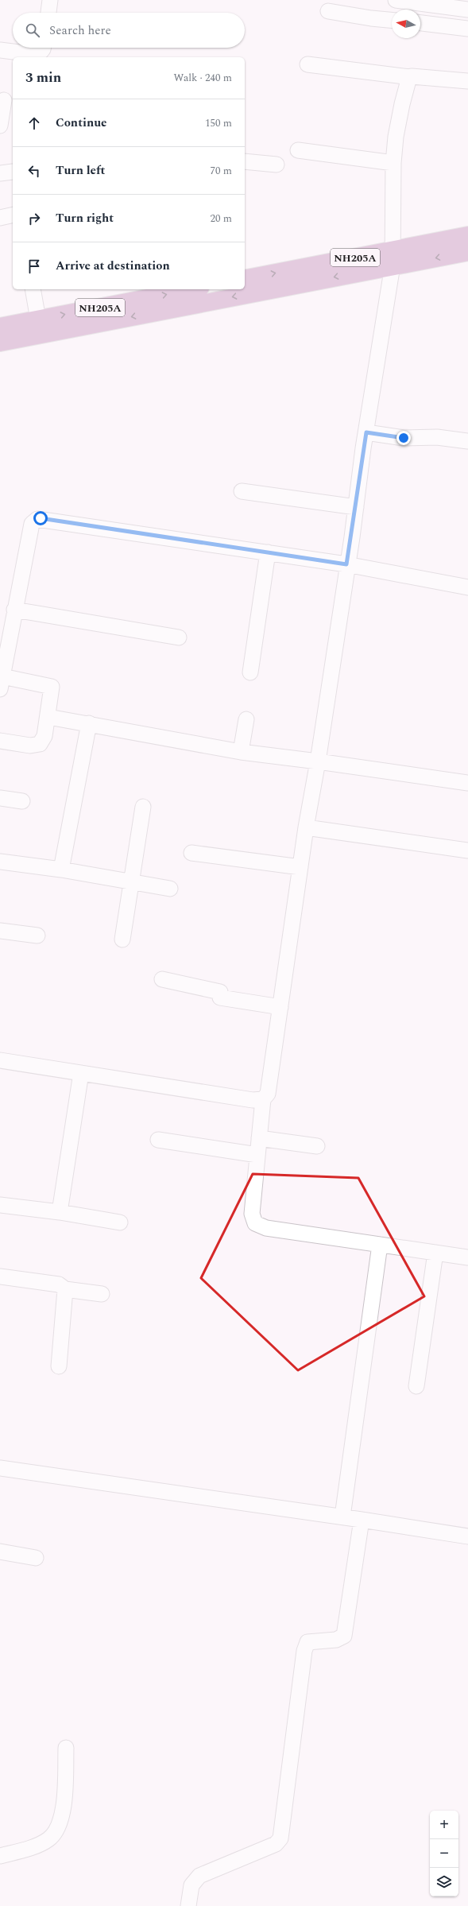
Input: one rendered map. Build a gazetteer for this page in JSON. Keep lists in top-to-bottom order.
{
  "streets": {
    "highway": ["NH205A"]
  },
  "north": "left",
  "page": {
    "search": "Search here",
    "heading": ["3 min", "Walk · 240 m"],
    "list": [
      ["Continue", "150 m"],
      ["Turn left", "70 m"],
      ["Turn right", "20 m"],
      "Arrive at destination"
    ],
    "map_buttons": ["+", "−"]
  }
}
